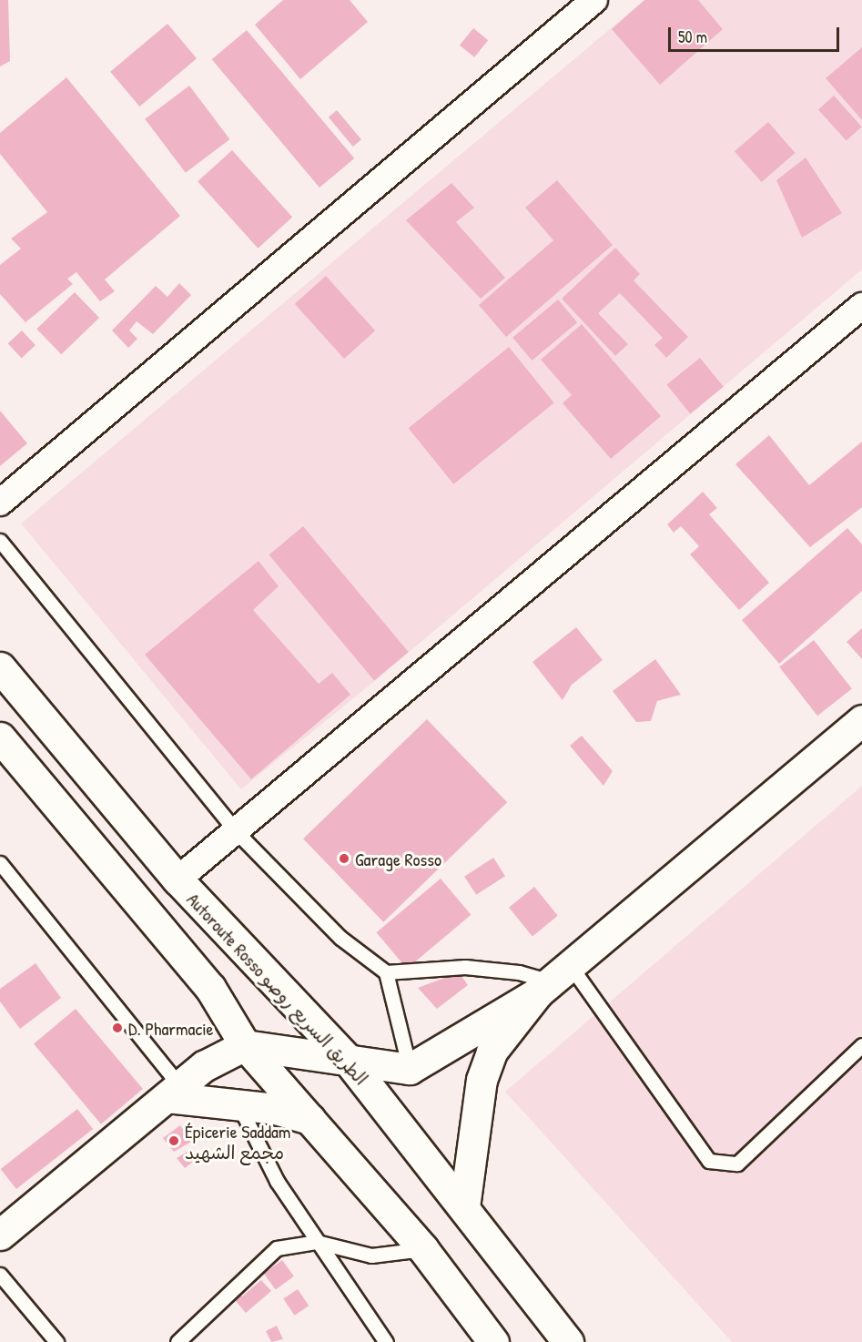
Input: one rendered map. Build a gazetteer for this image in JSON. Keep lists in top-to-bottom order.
{
  "streets": {
    "main road": ["Autoroute Rosso الطريق السريع روصو"]
  },
  "places": ["Garage Rosso", "D. Pharmacie", "Épicerie Saddam مجمع الشهيد"],
  "scale_bar": "50 m"
}
